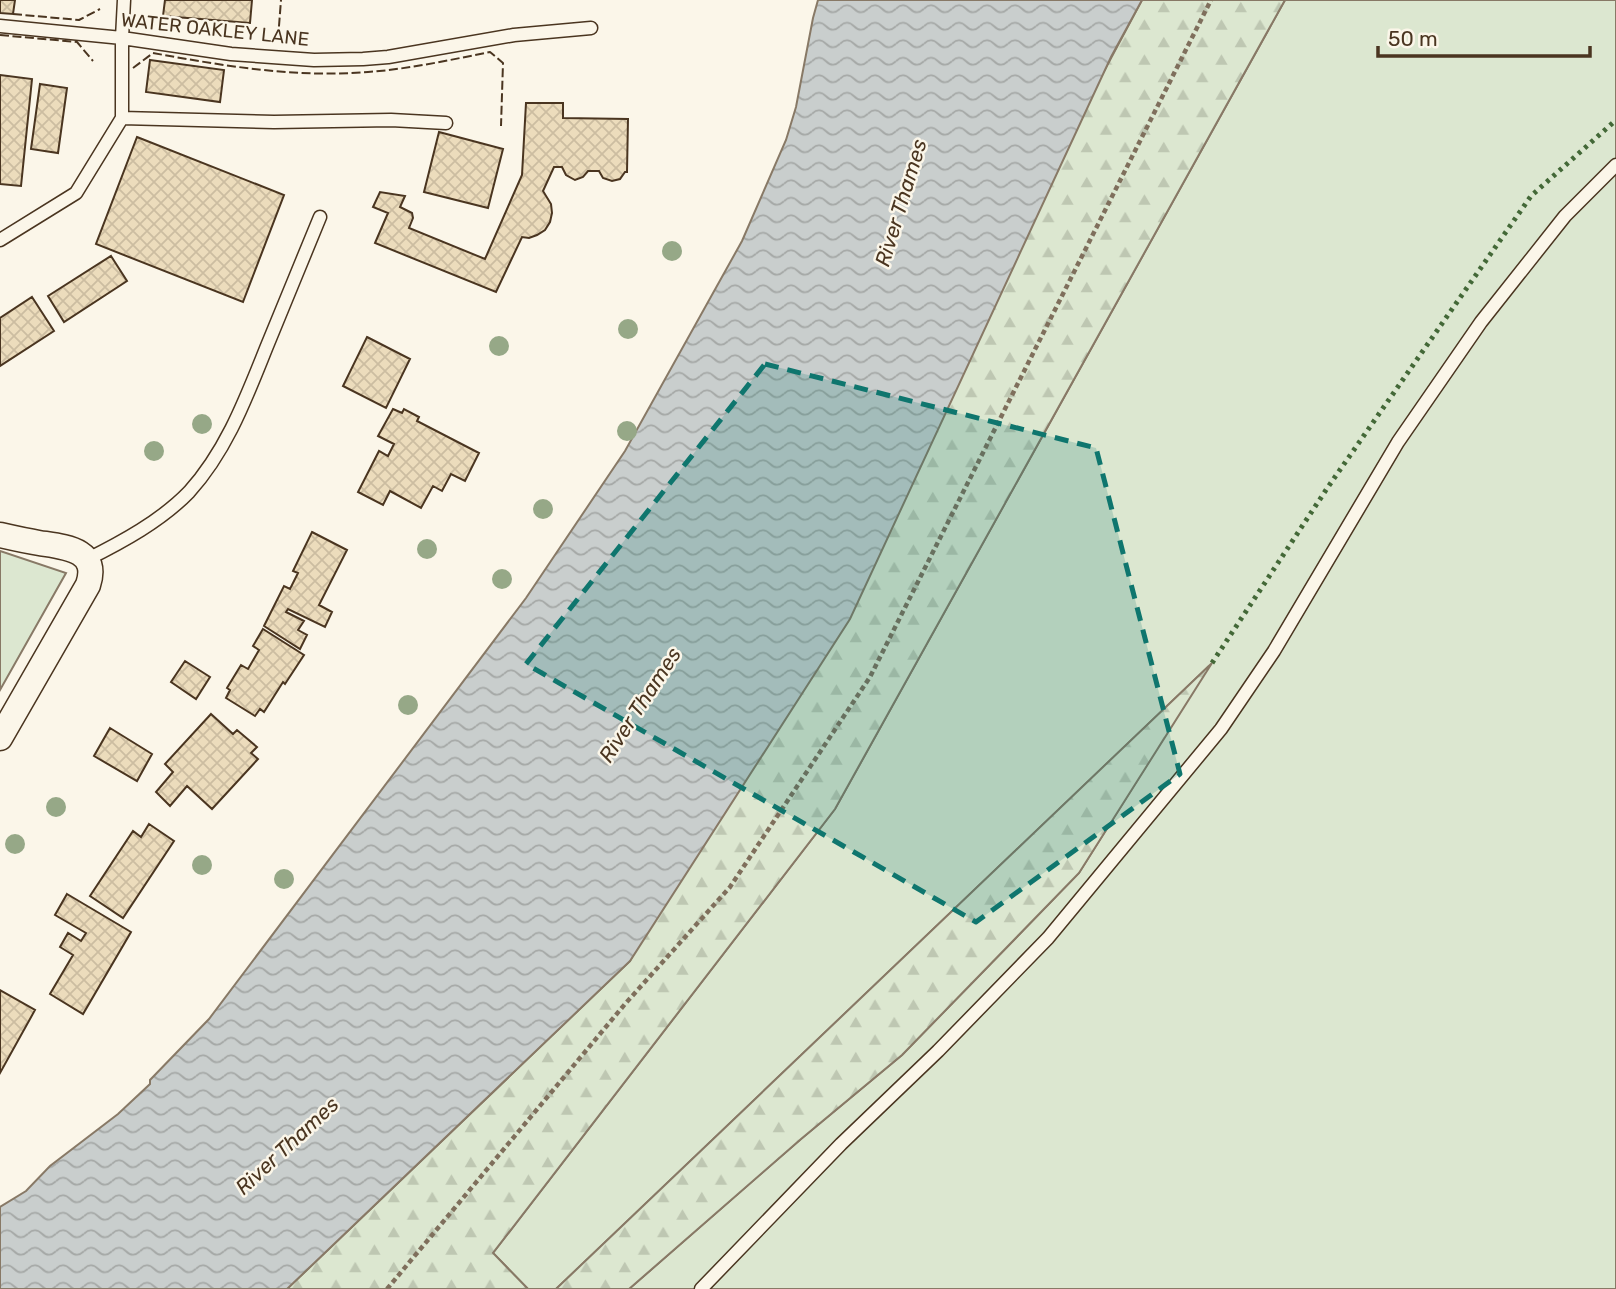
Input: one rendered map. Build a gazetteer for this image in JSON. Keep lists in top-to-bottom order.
{
  "streets": {
    "lane": ["WATER OAKLEY LANE"]
  },
  "water": ["River Thames"],
  "scale_bar": "50 m"
}
